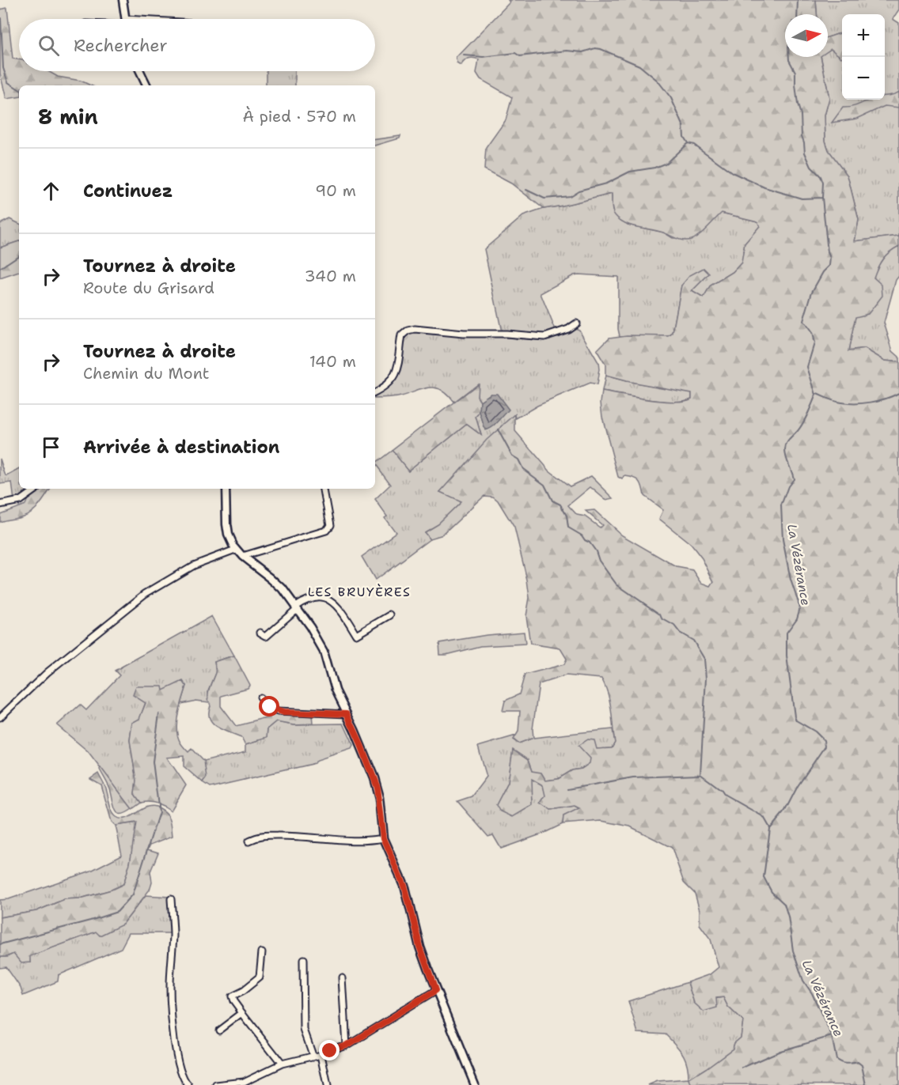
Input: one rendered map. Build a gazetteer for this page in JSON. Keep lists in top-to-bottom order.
{
  "districts": ["LES BRUYÈRES"],
  "water": ["La Vézérance"],
  "north": "right",
  "page": {
    "map_buttons": ["+", "−"],
    "search": "Rechercher",
    "heading": ["8 min", "À pied · 570 m"],
    "list": [
      ["Continuez", "90 m"],
      ["Tournez à droite", "Route du Grisard", "340 m"],
      ["Tournez à droite", "Chemin du Mont", "140 m"],
      "Arrivée à destination"
    ]
  }
}
